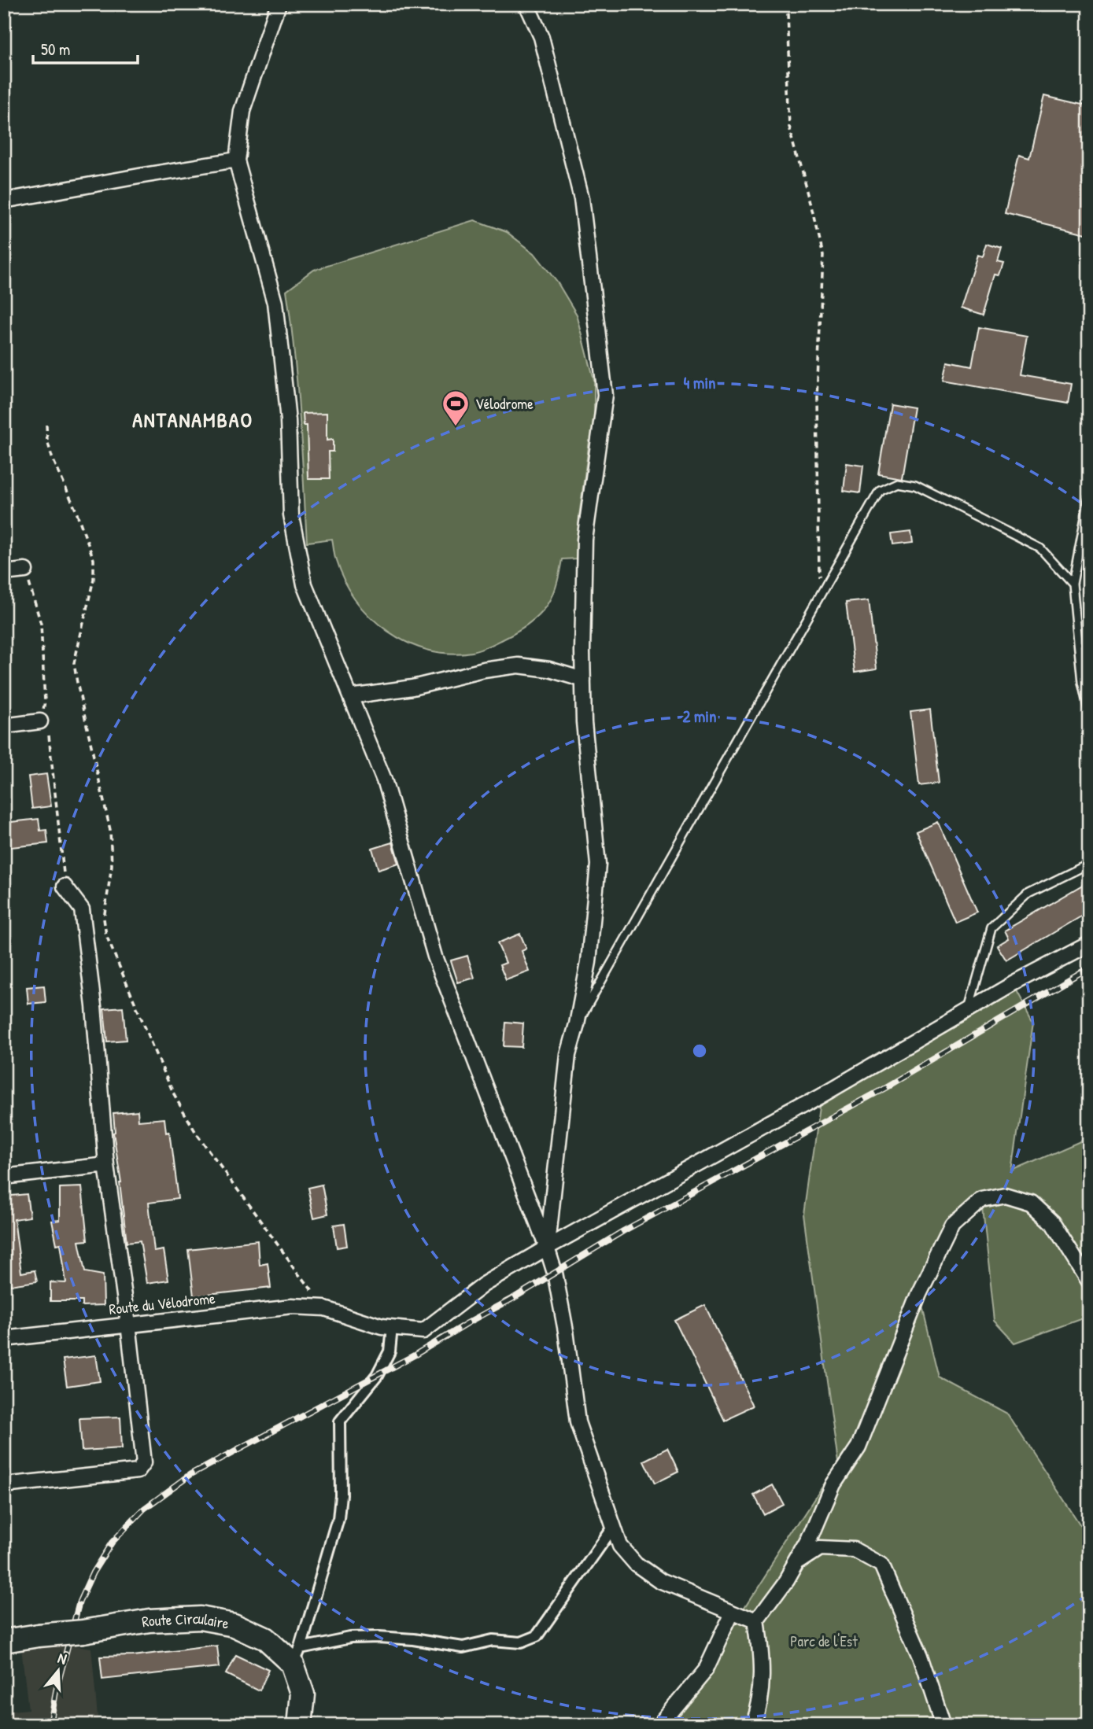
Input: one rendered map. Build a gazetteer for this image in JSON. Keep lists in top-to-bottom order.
{
  "streets": {
    "main road": ["Route Circulaire"],
    "street": ["Route du Vélodrome"]
  },
  "districts": ["ANTANAMBAO"],
  "parks": ["Parc de l'Est"],
  "places": {
    "sports": ["Vélodrome"]
  },
  "scale_bar": "50 m",
  "north": "top",
  "rings": ["4 min", "2 min"]
}
